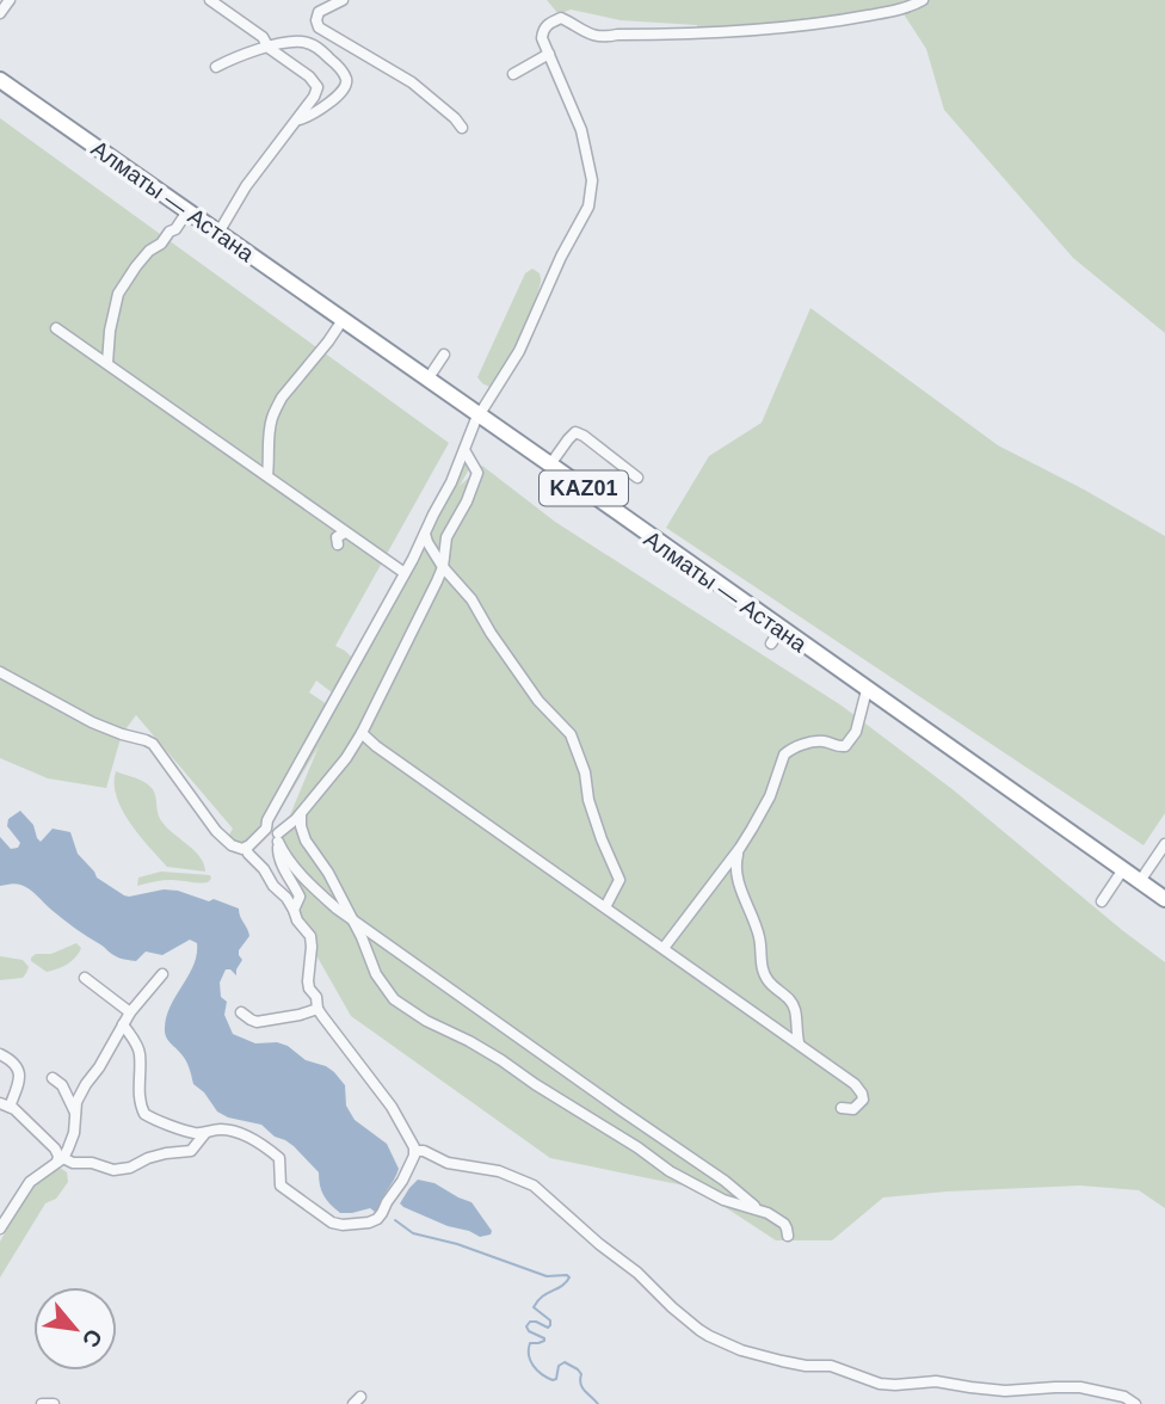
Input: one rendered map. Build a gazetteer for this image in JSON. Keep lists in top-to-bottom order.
{
  "streets": {
    "highway": ["Алматы — Астана", "KАZ01"]
  },
  "north": "bottom right"
}
